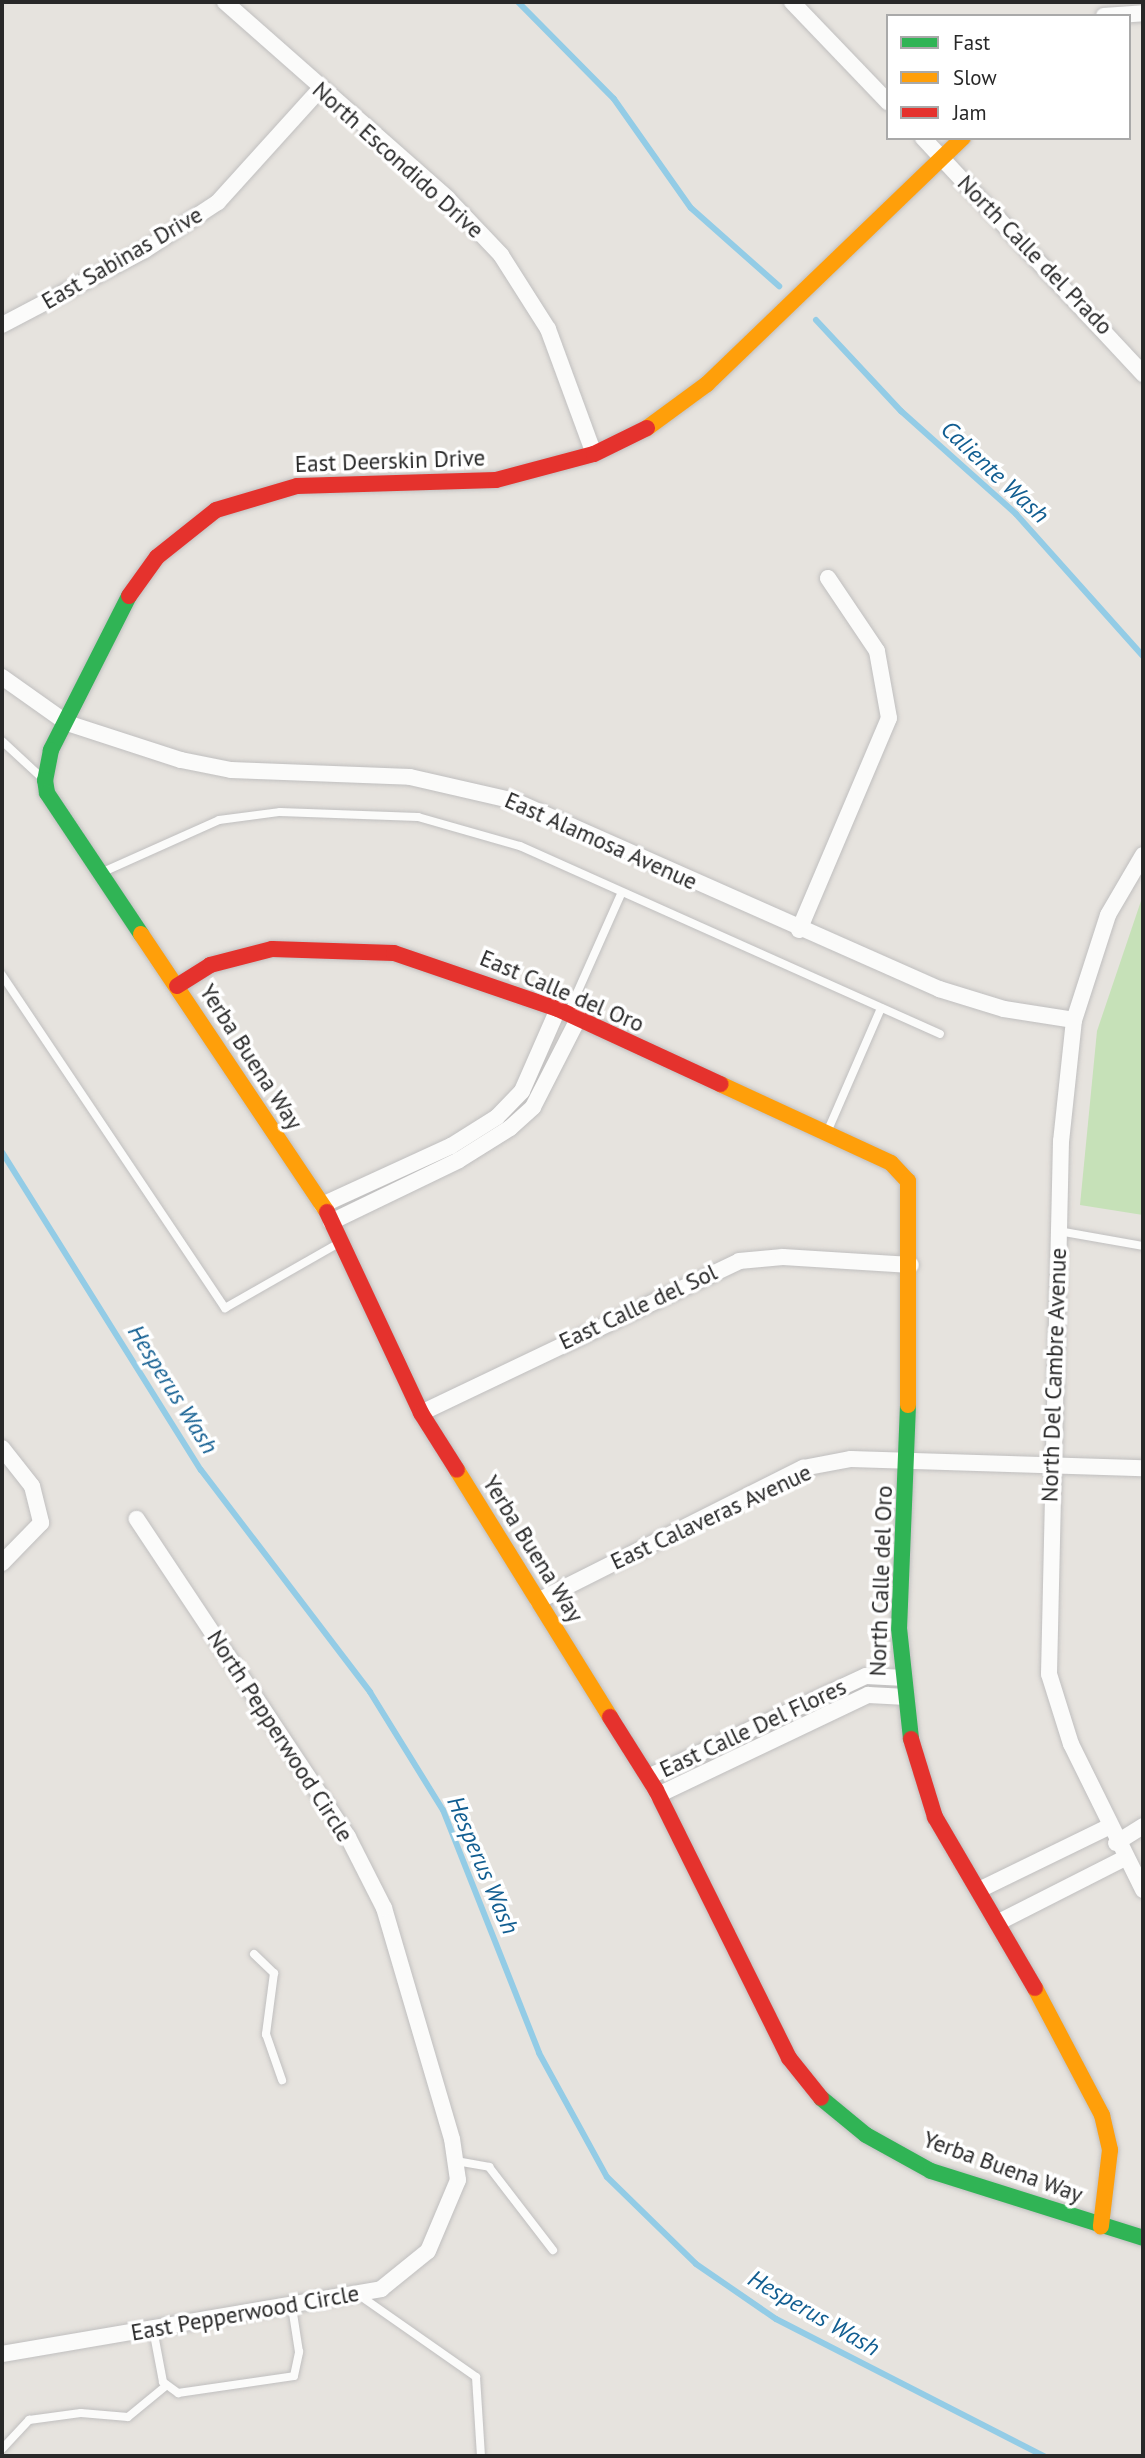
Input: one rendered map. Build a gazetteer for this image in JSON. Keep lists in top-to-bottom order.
{
  "streets": {
    "street": [
      "North Escondido Drive",
      "North Calle del Prado",
      "East Sabinas Drive",
      "East Deerskin Drive",
      "East Alamosa Avenue",
      "East Calle del Oro",
      "Yerba Buena Way",
      "East Calle del Sol",
      "North Del Cambre Avenue",
      "East Calaveras Avenue",
      "North Calle del Oro",
      "East Calle Del Flores",
      "North Pepperwood Circle",
      "East Pepperwood Circle"
    ]
  },
  "crossings": [
    ["North Escondido Drive", "East Sabinas Drive"],
    ["North Escondido Drive", "East Deerskin Drive"],
    ["North Calle del Prado", "East Deerskin Drive"],
    ["East Deerskin Drive", "East Alamosa Avenue"],
    ["East Alamosa Avenue", "North Del Cambre Avenue"],
    ["East Calle del Oro", "Yerba Buena Way"],
    ["East Calle del Oro", "North Calle del Oro"],
    ["Yerba Buena Way", "East Calle del Sol"],
    ["Yerba Buena Way", "East Calaveras Avenue"],
    ["Yerba Buena Way", "North Calle del Oro"],
    ["Yerba Buena Way", "East Calle Del Flores"],
    ["East Calle del Sol", "North Calle del Oro"],
    ["North Del Cambre Avenue", "East Calaveras Avenue"],
    ["East Calaveras Avenue", "North Calle del Oro"],
    ["North Calle del Oro", "East Calle Del Flores"],
    ["North Pepperwood Circle", "East Pepperwood Circle"]
  ],
  "water": ["Caliente Wash", "Hesperus Wash"],
  "legend": ["Fast", "Slow", "Jam"]
}
